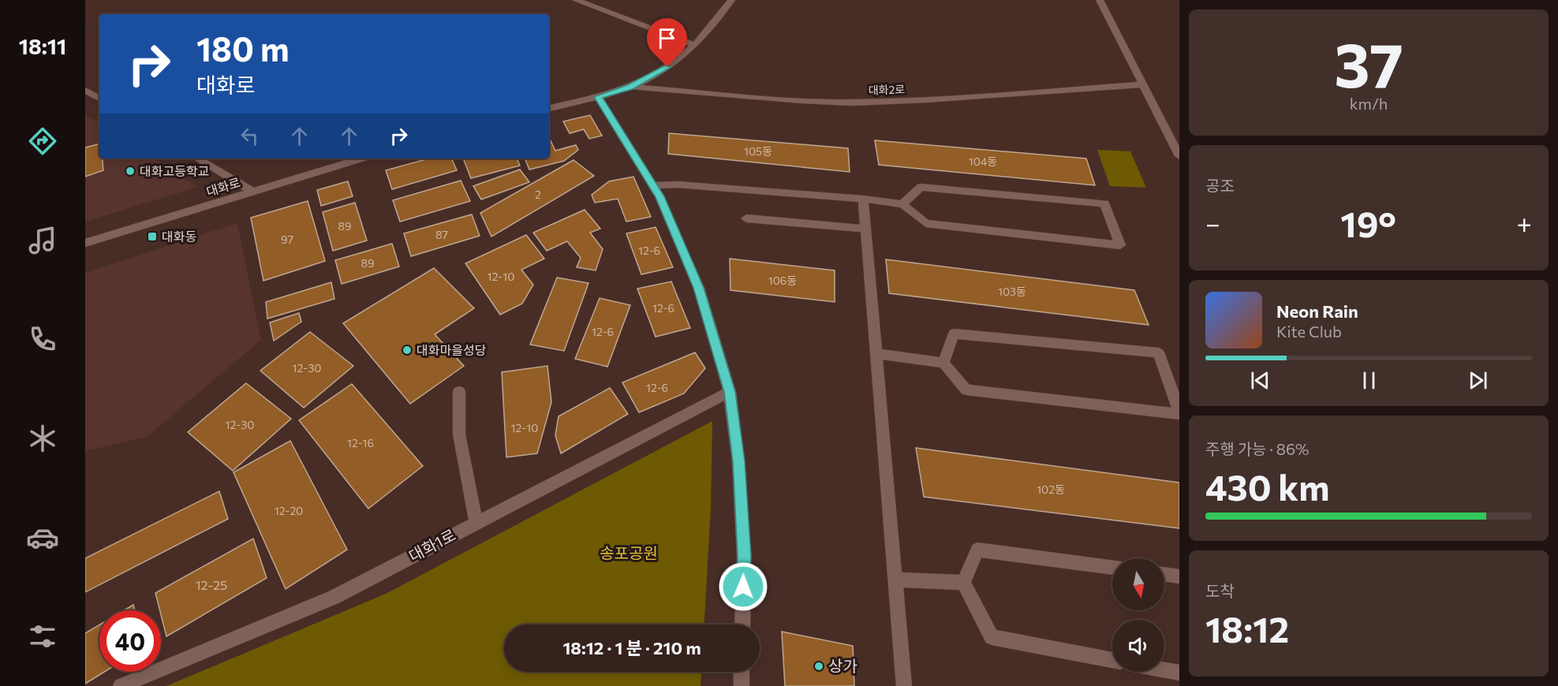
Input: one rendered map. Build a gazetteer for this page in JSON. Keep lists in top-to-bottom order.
{
  "streets": {
    "street": ["대화2로", "대화로", "대화1로"]
  },
  "parks": ["송포공원"],
  "places": {
    "other": ["대화고등학교", "대화마을성당", "상가"],
    "transit": ["대화동"]
  },
  "house_numbers": [
    "105동",
    "104동",
    "2",
    "89",
    "87",
    "97",
    "12-6",
    "89",
    "12-10",
    "106동",
    "103동",
    "12-6",
    "12-6",
    "12-30",
    "12-6",
    "12-30",
    "12-10",
    "12-16",
    "102동",
    "12-20",
    "12-25"
  ],
  "north": "bottom",
  "page": {
    "tabs": "18:11",
    "tile": [
      ["37", "km/h"],
      "공조",
      ["주행 가능 · 86%", "430 km"],
      ["도착", "18:12"]
    ],
    "turn": ["180 m", "대화로"],
    "heat": ["−", "19°", "+"],
    "song": ["Neon Rain", "Kite Club"],
    "limit": "40",
    "trip": "18:12 · 1 분 · 210 m"
  }
}
